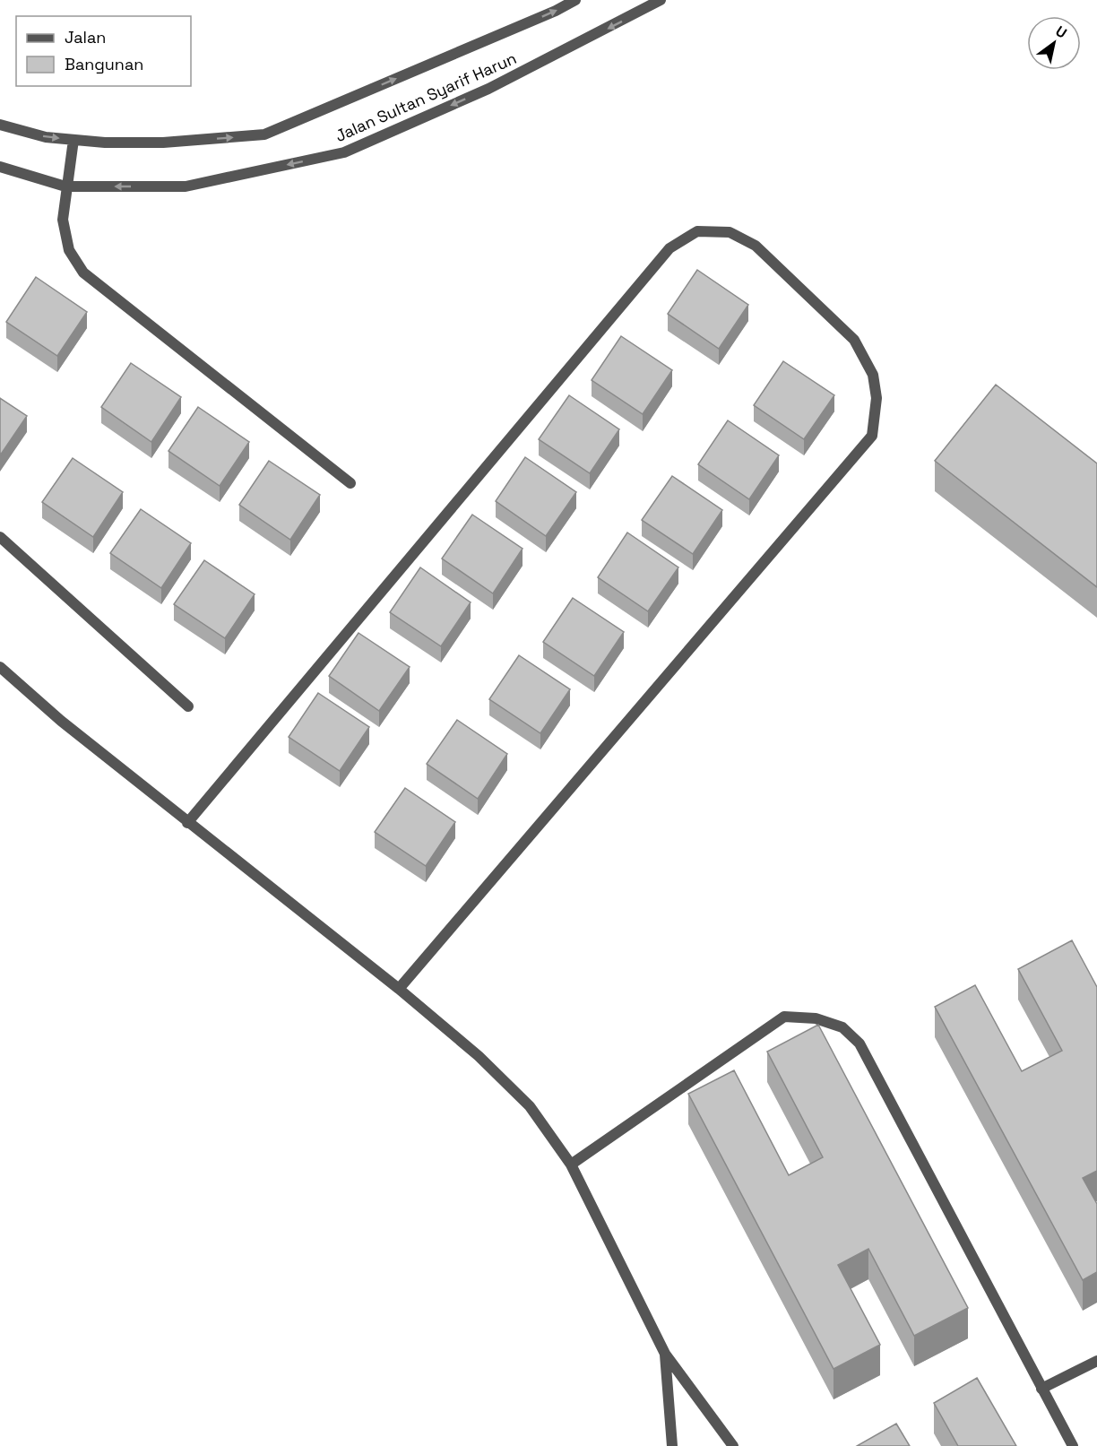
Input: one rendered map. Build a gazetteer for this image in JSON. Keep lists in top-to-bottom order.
{
  "streets": {
    "street": ["Jalan Sultan Syarif Harun"]
  },
  "legend": ["Jalan", "Bangunan"],
  "north": "top right"
}
